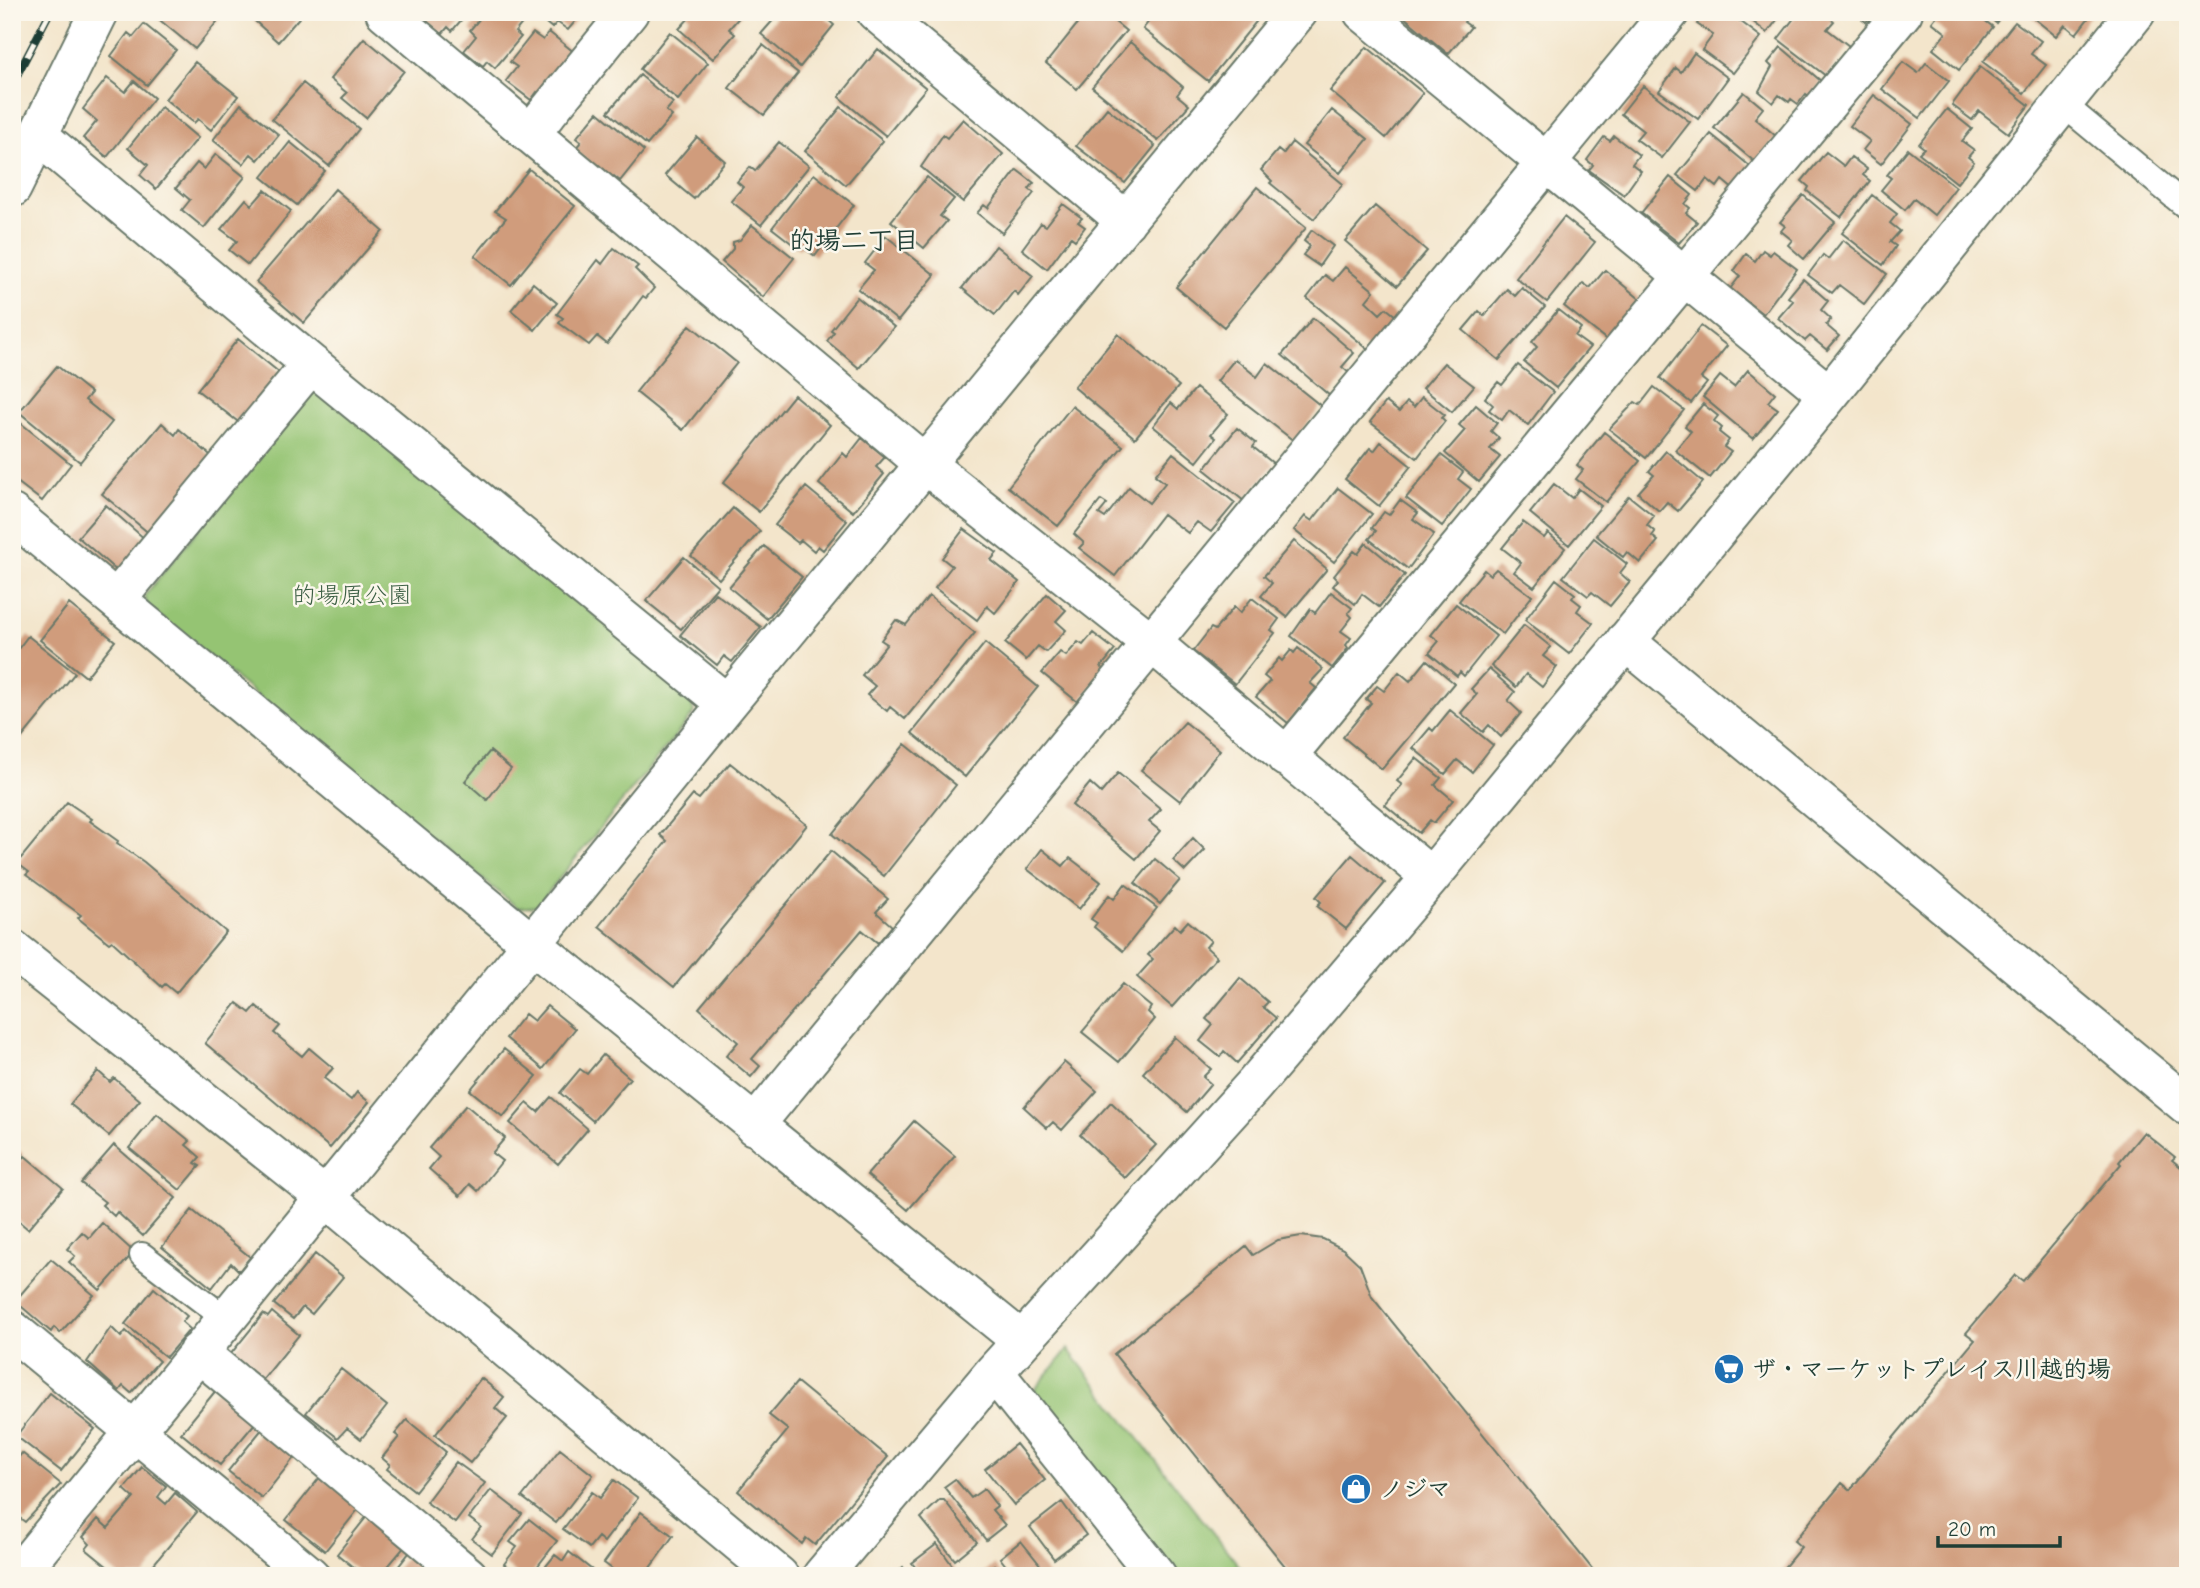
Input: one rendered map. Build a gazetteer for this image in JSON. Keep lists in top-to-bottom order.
{
  "districts": ["的場二丁目"],
  "parks": ["的場原公園"],
  "places": {
    "supermarket": ["ザ・マーケットプレイス川越的場"],
    "shop": ["ノジマ"]
  },
  "scale_bar": "20 m"
}
